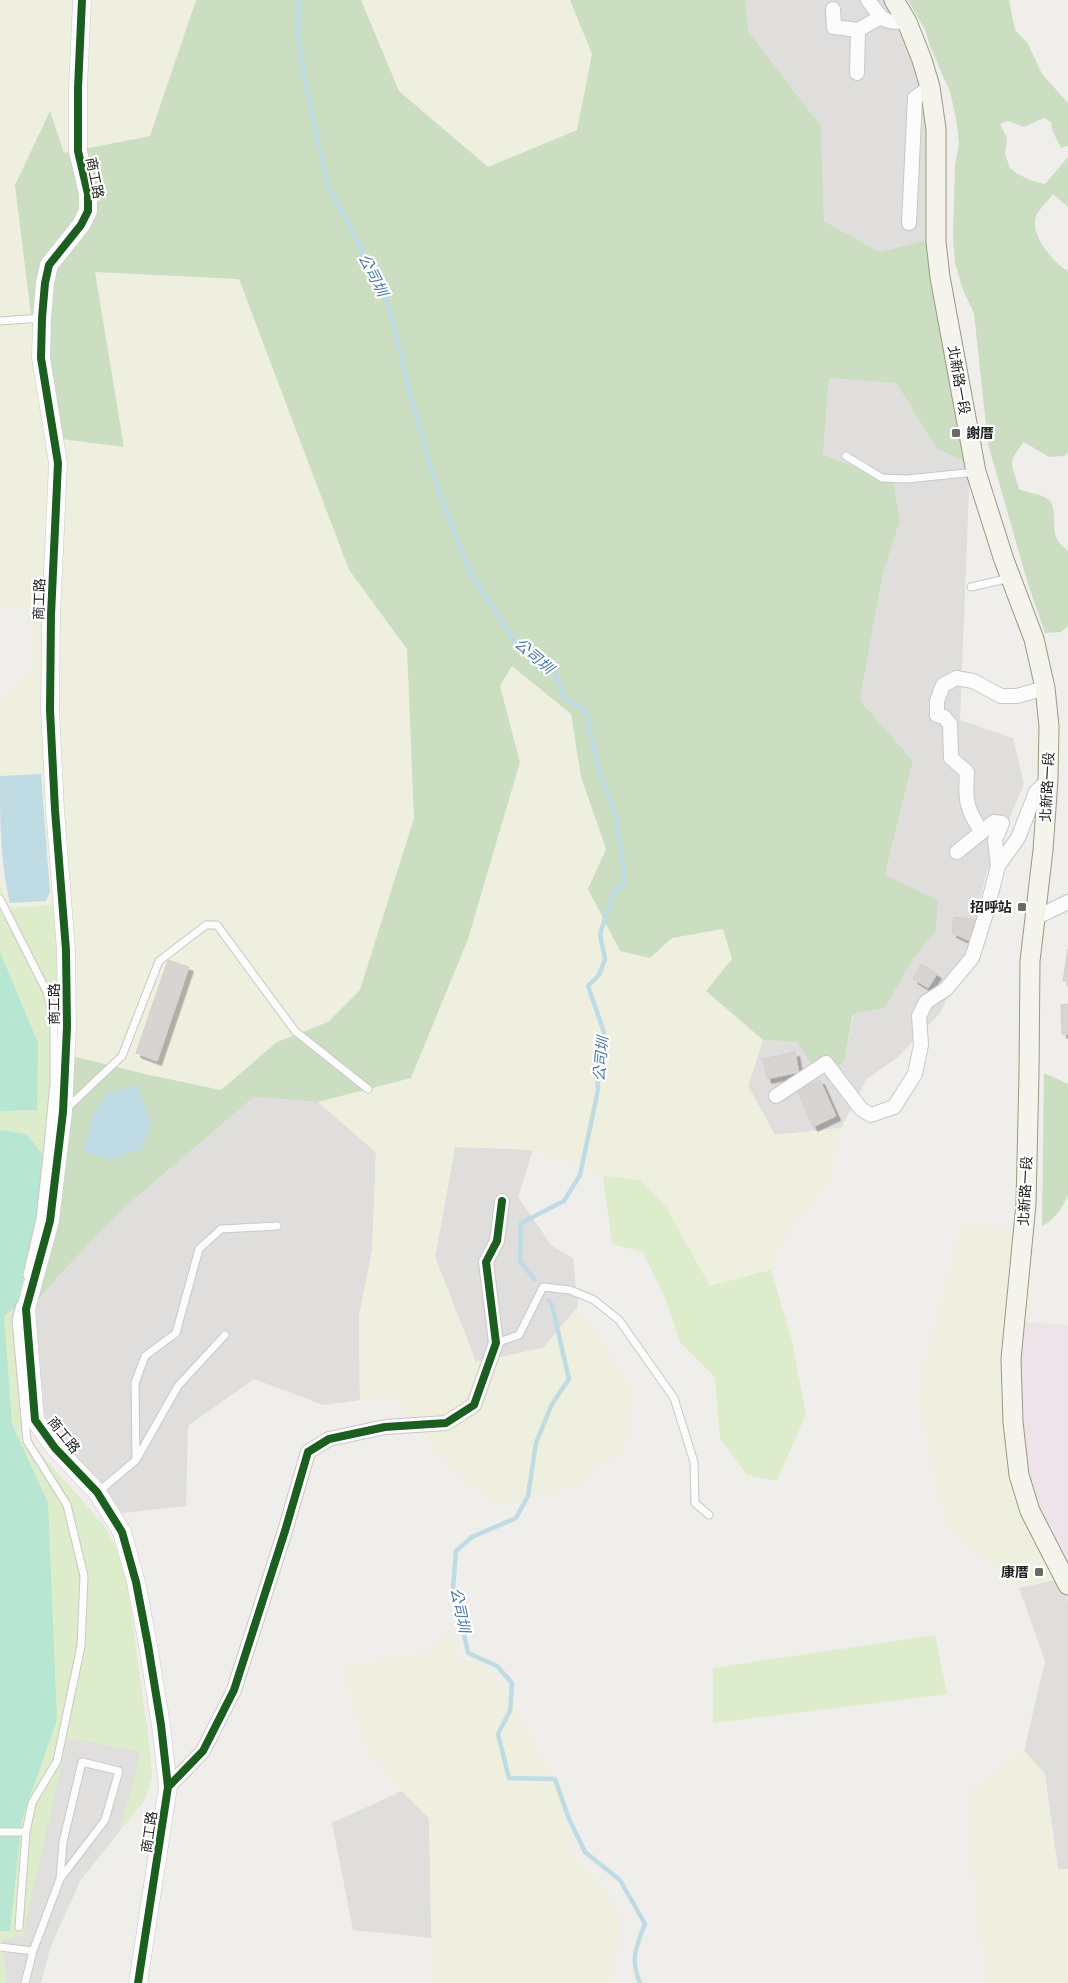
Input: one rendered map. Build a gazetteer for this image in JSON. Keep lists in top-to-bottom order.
{
  "streets": {
    "main road": ["北新路一段"],
    "street": ["商工路"]
  },
  "water": ["公司圳"],
  "places": {
    "transit": ["謝厝", "招呼站", "康厝"]
  }
}
